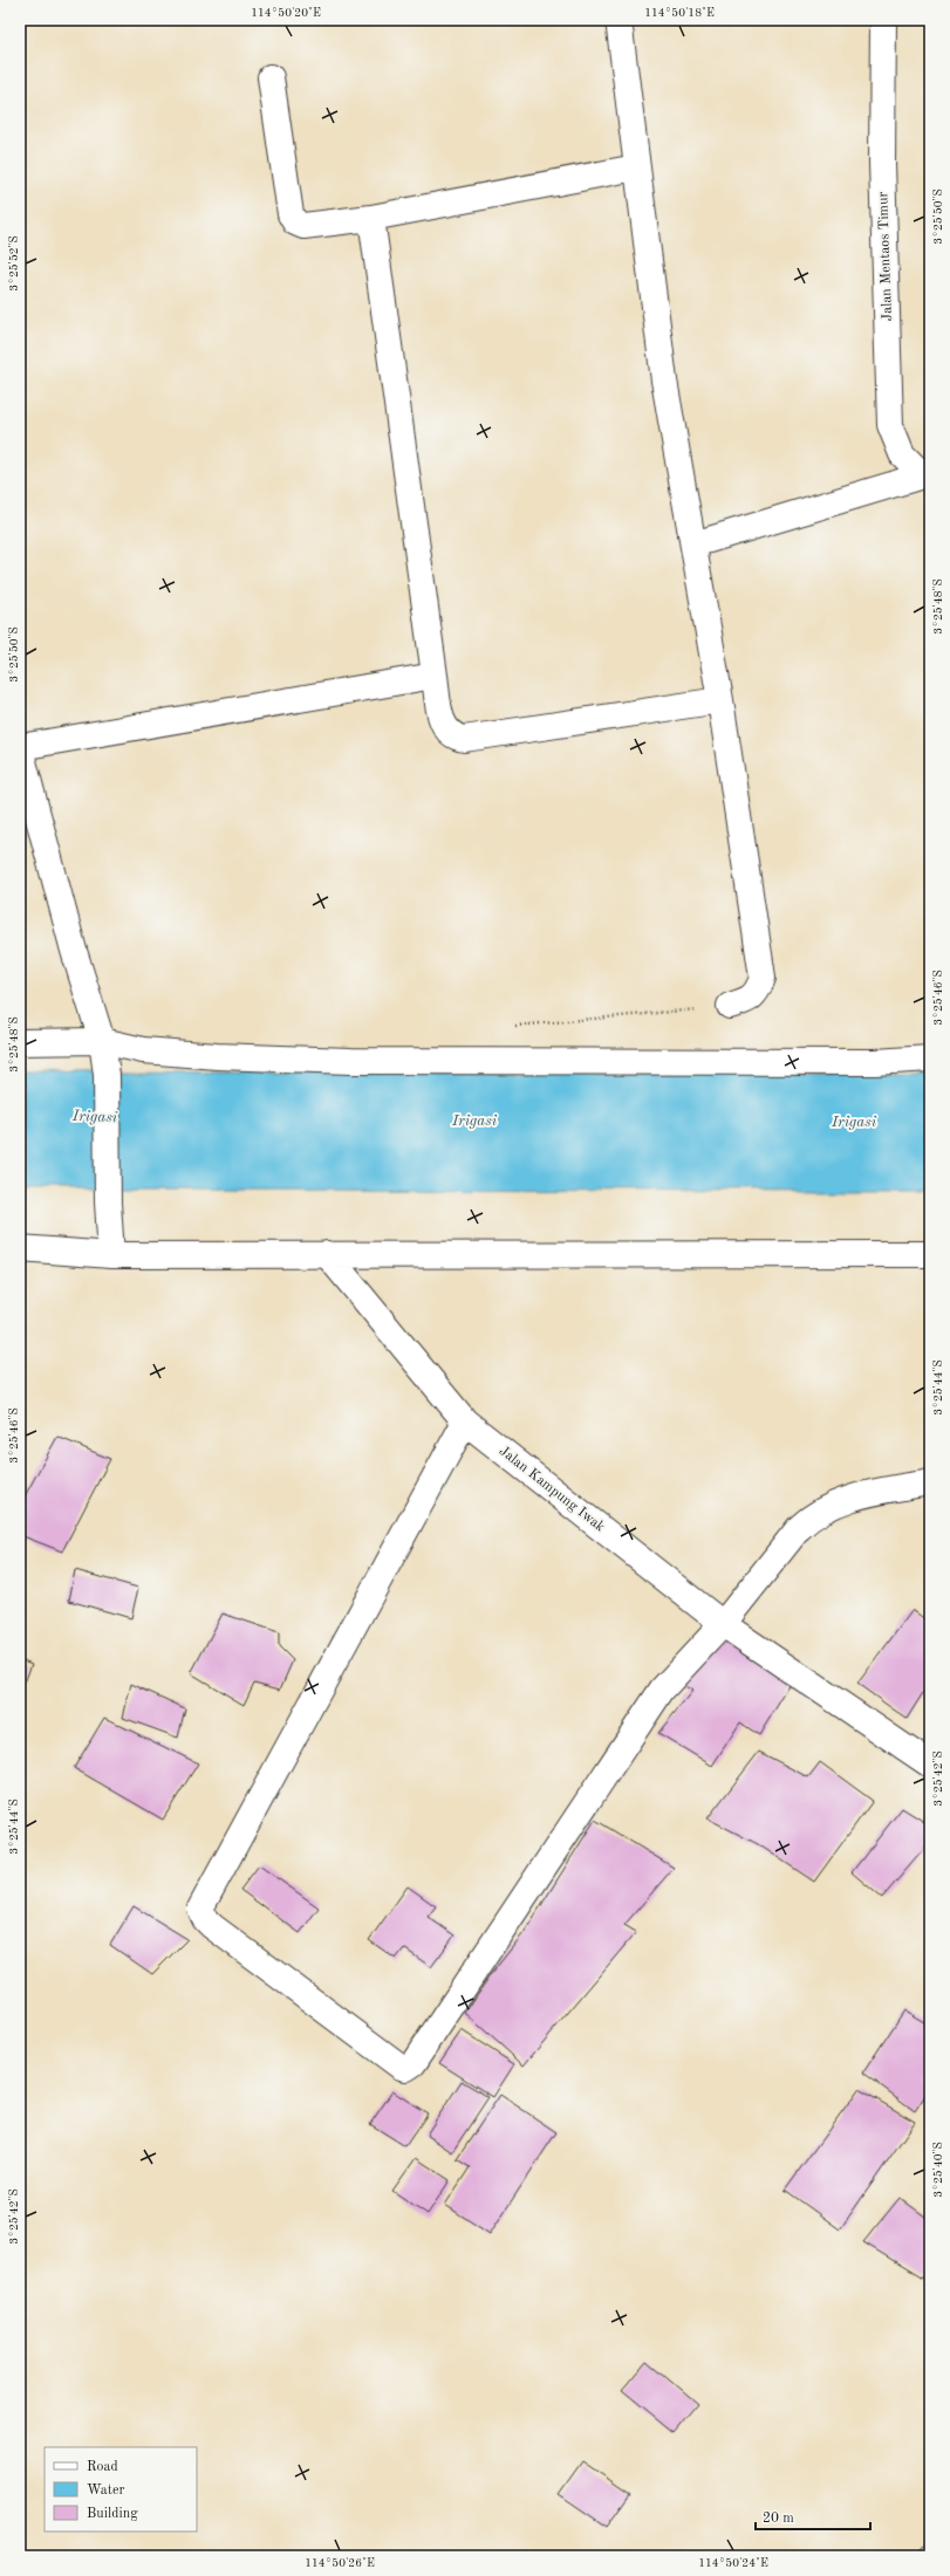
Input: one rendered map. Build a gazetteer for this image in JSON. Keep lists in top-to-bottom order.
{
  "streets": {
    "street": ["Jalan Mentaos Timur", "Jalan Kampung Iwak"]
  },
  "water": ["Irigasi"],
  "legend": ["Road", "Water", "Building"],
  "scale_bar": "20 m",
  "coordinates": [
    "114°50'20\"E",
    "114°50'18\"E",
    "3°25'50\"S",
    "3°25'52\"S",
    "3°25'48\"S",
    "3°25'46\"S",
    "3°25'44\"S",
    "3°25'42\"S",
    "3°25'40\"S",
    "114°50'26\"E",
    "114°50'24\"E"
  ]
}
